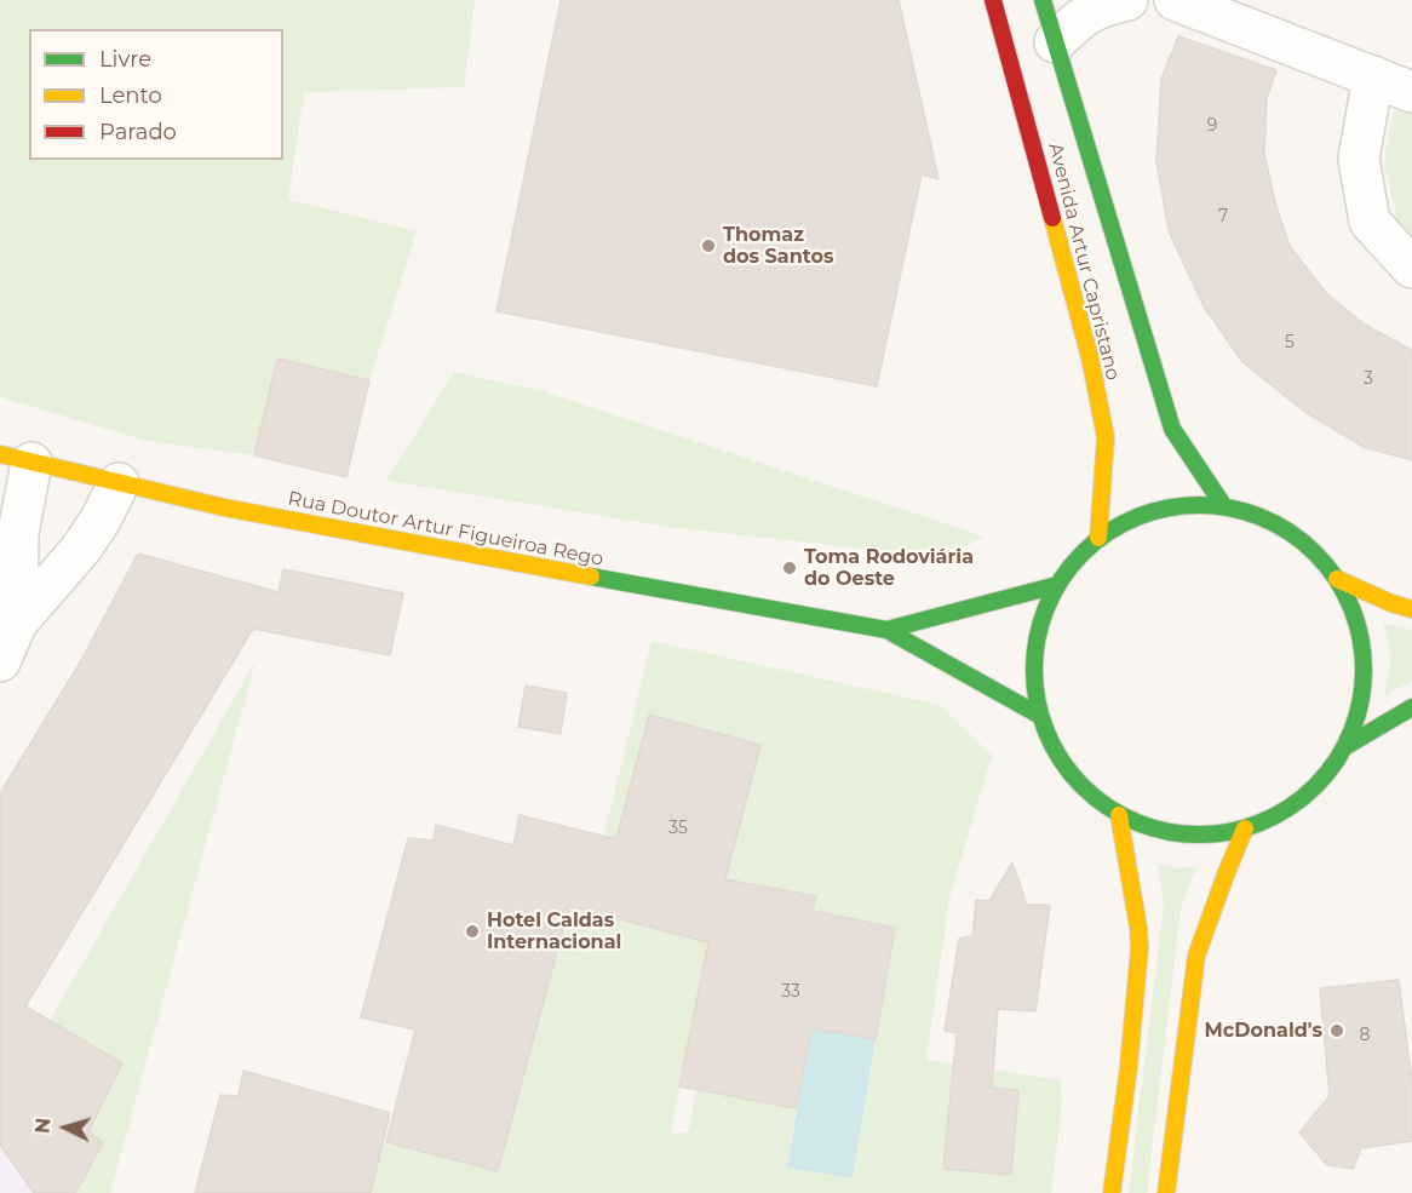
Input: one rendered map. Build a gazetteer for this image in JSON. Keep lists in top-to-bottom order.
{
  "streets": {
    "main road": ["Avenida Artur Capristano", "Rua Doutor Artur Figueiroa Rego"]
  },
  "places": [
    "Thomaz dos Santos",
    "Toma Rodoviária do Oeste",
    "Hotel Caldas Internacional",
    "McDonald's"
  ],
  "house_numbers": [
    "9",
    "7",
    "5",
    "3",
    "35",
    "33",
    "8"
  ],
  "legend": ["Livre", "Lento", "Parado"],
  "north": "left"
}
